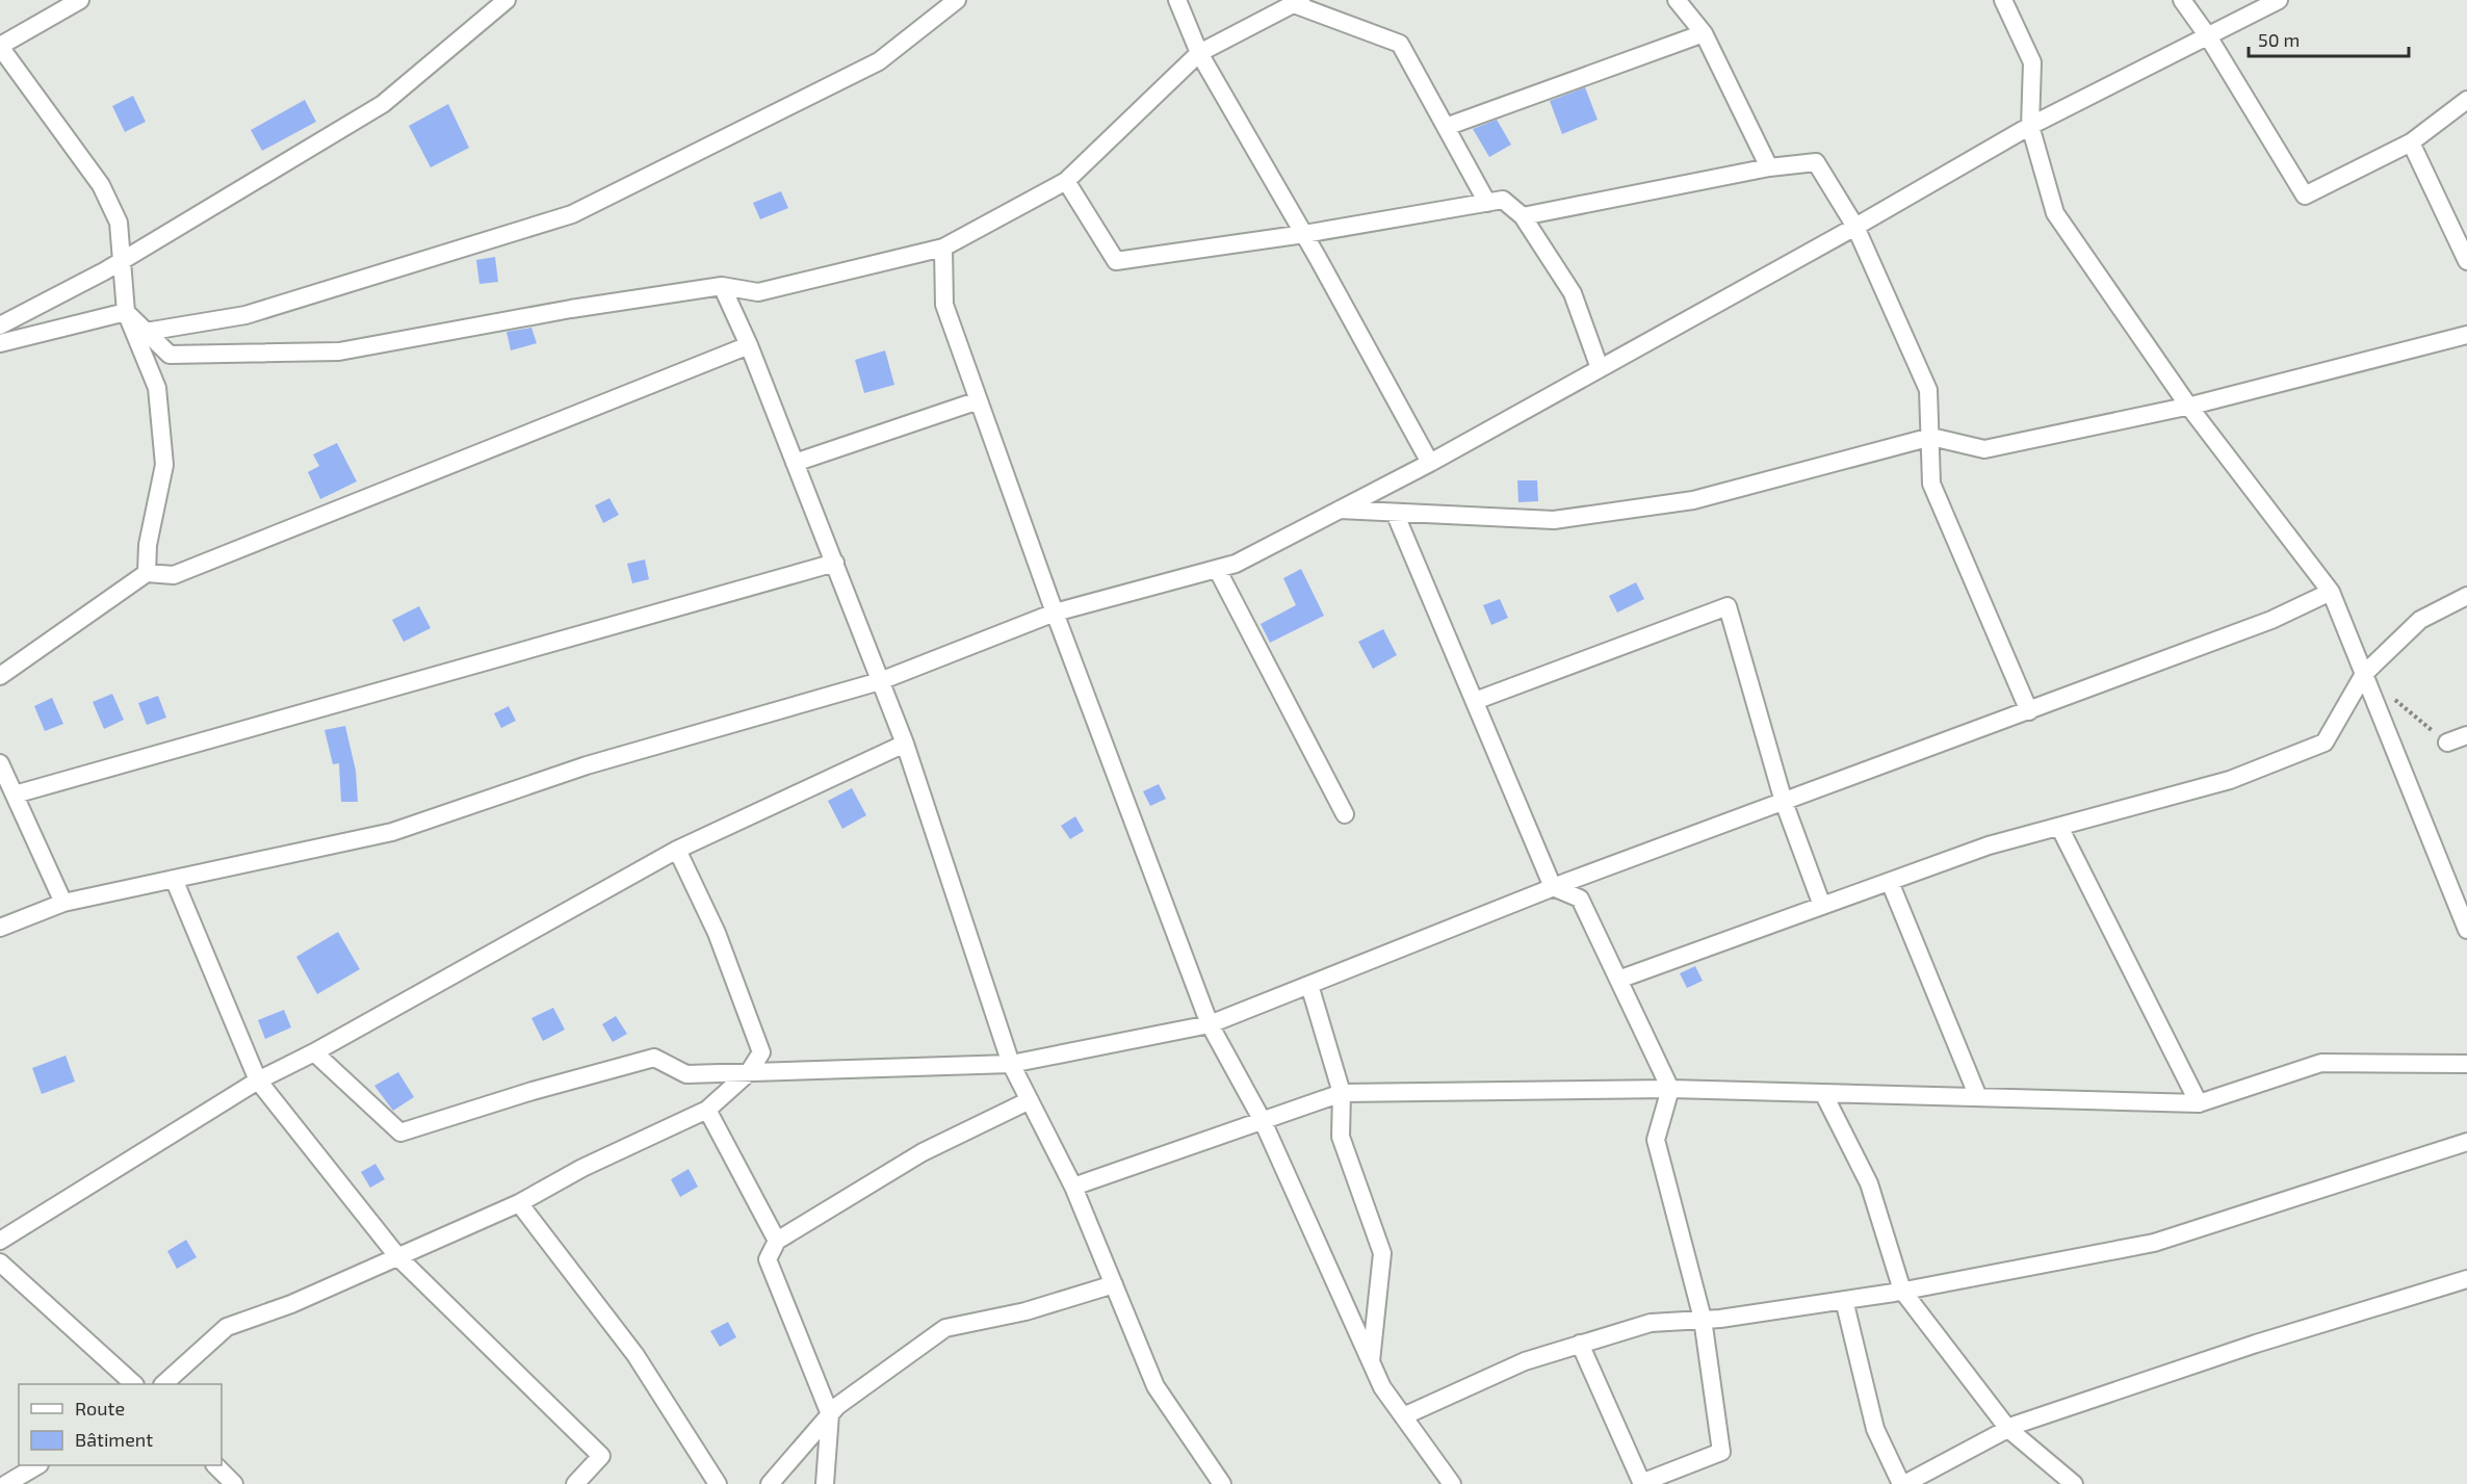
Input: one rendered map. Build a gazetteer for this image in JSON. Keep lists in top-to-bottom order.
{
  "legend": ["Route", "Bâtiment"],
  "scale_bar": "50 m"
}
